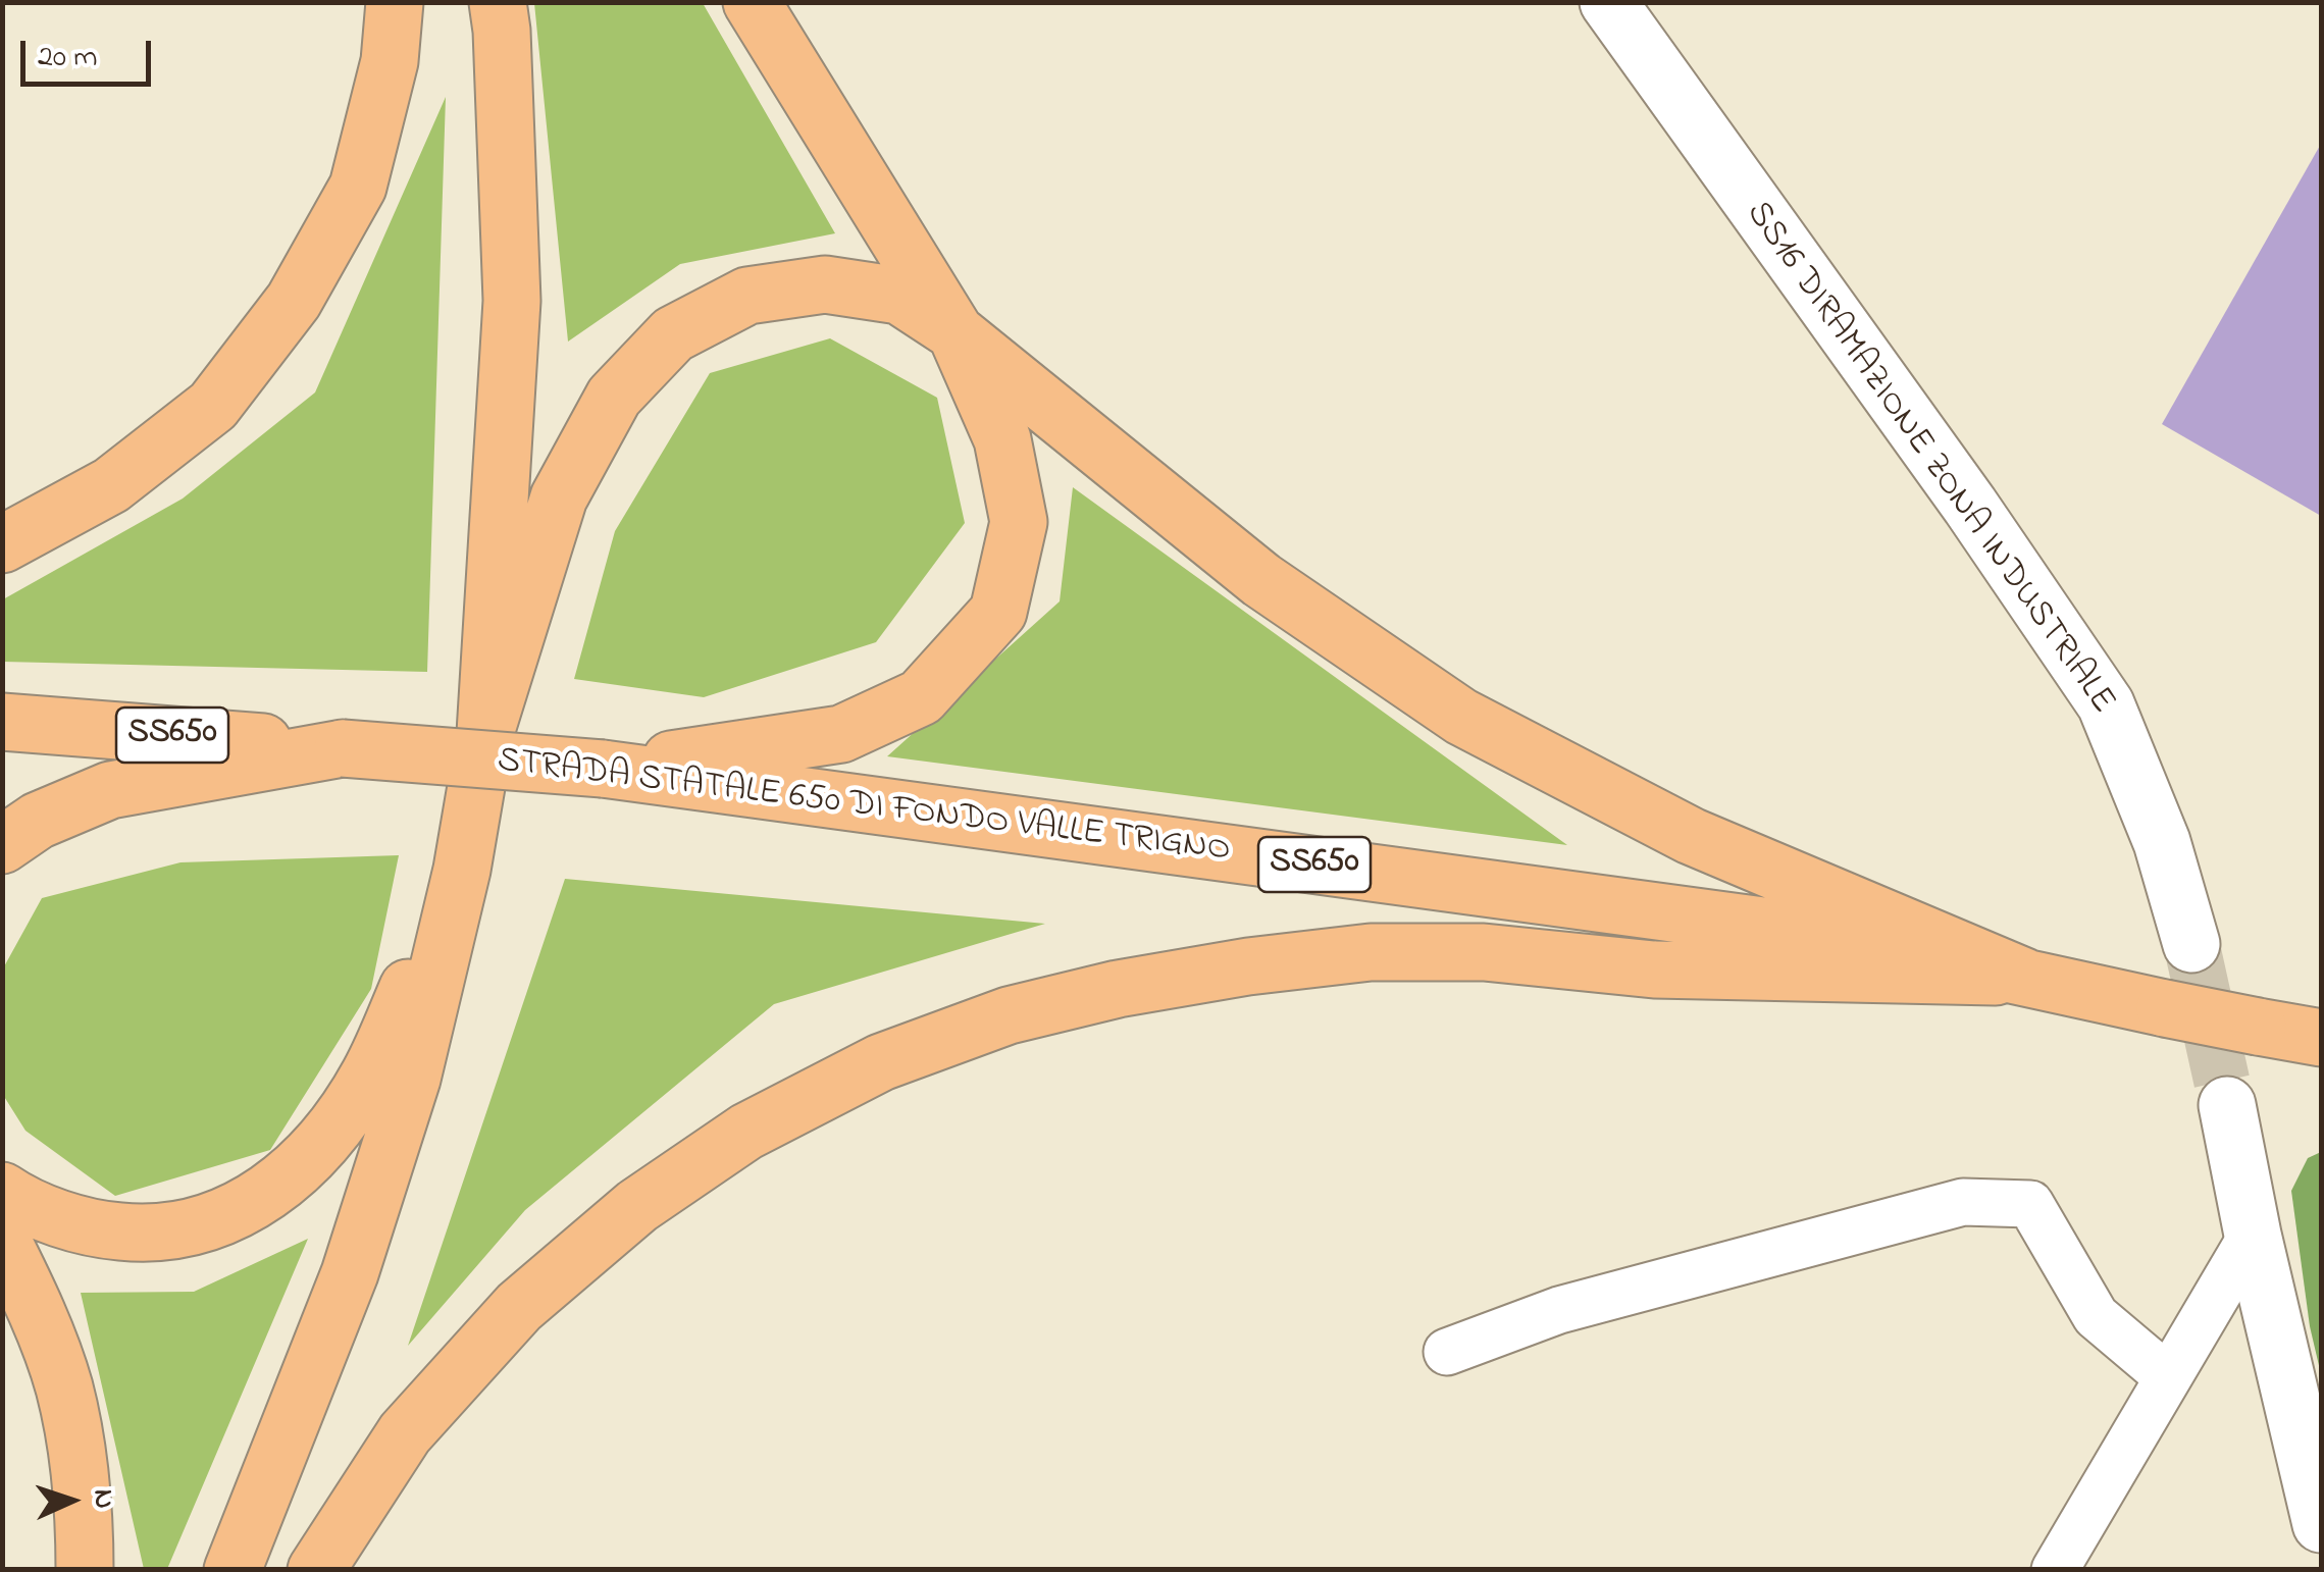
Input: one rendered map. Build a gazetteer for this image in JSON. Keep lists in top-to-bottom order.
{
  "streets": {
    "highway": ["SS650", "STRADA STATALE 650 DI FONDO VALLE TRIGNO"],
    "street": ["SS16 DIRAMAZIONE ZONA INDUSTRIALE"]
  },
  "scale_bar": "20 m",
  "north": "right"
}
